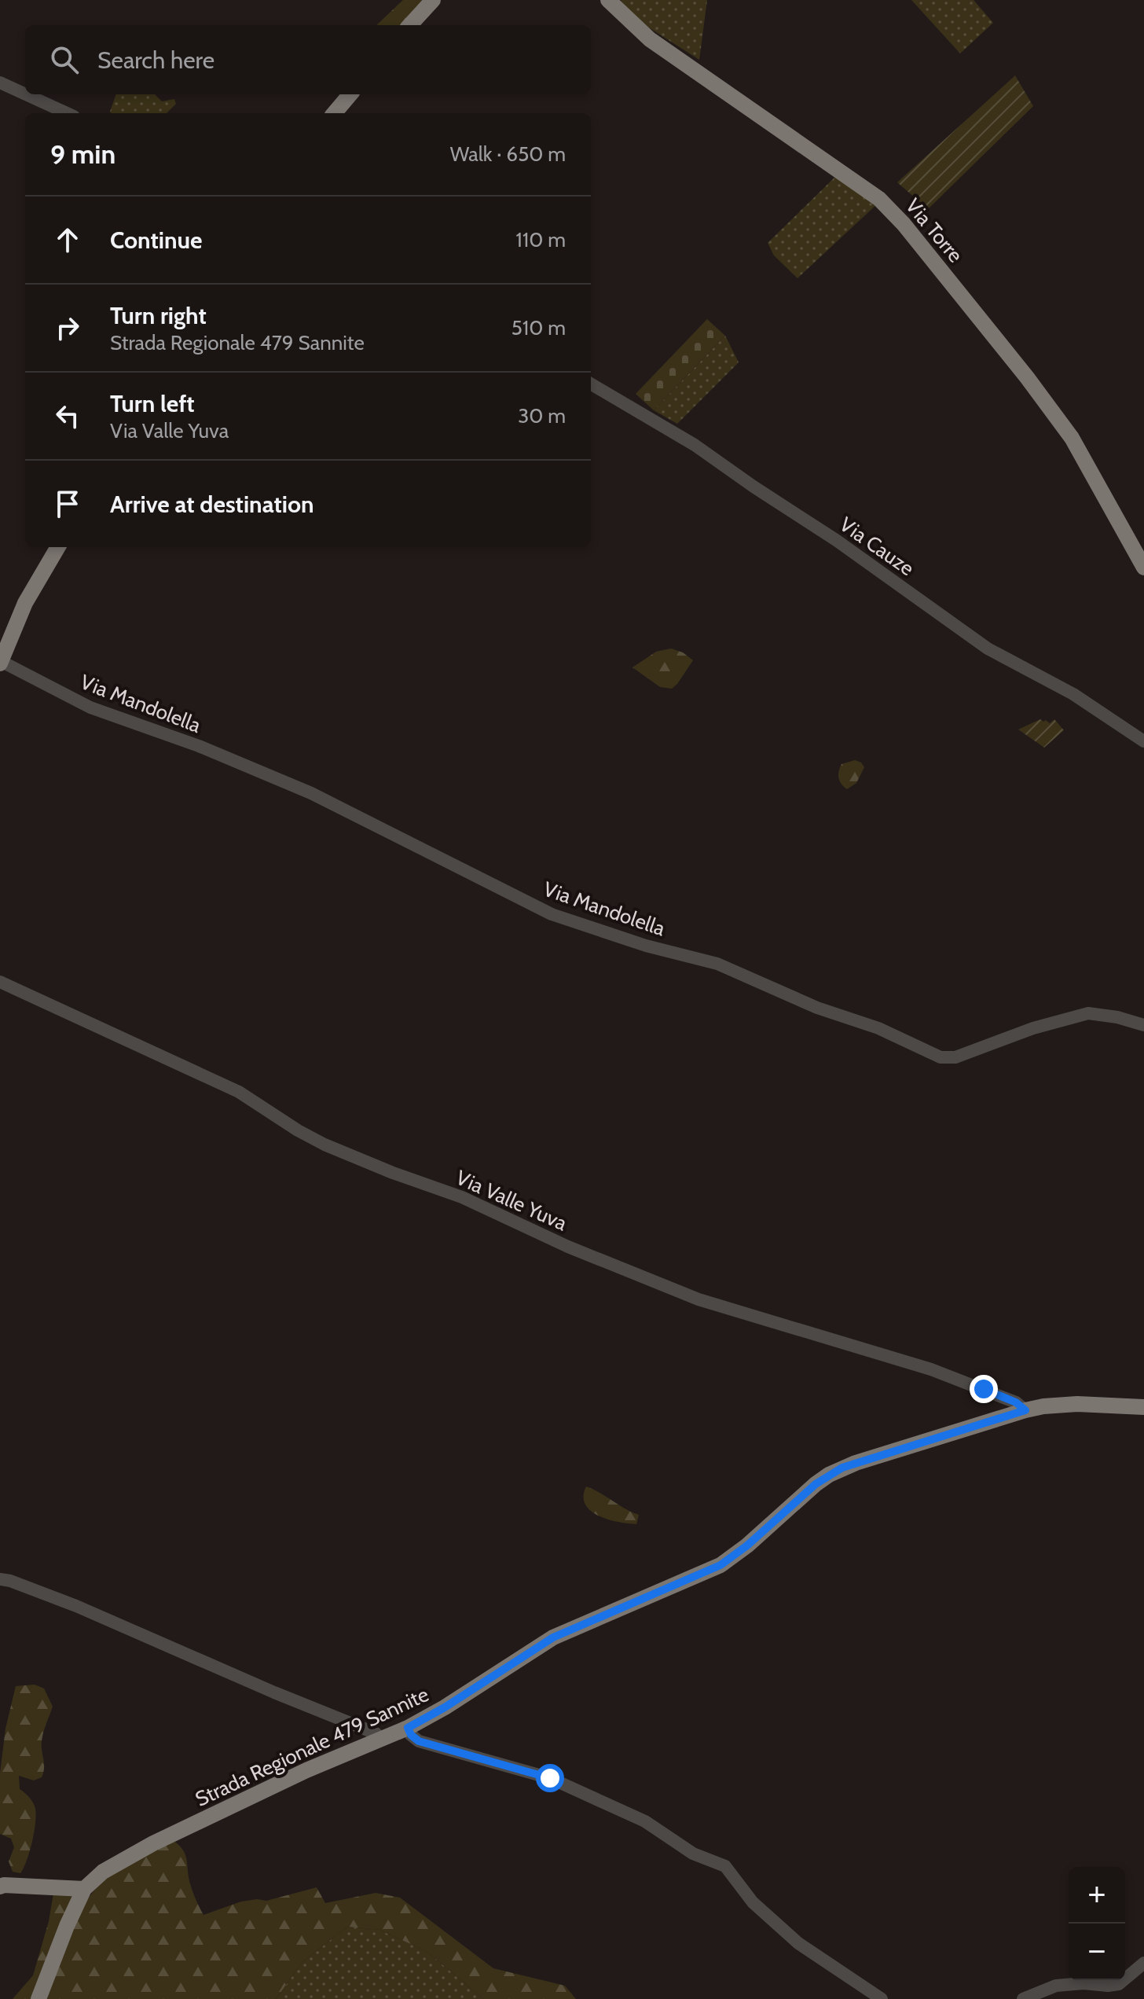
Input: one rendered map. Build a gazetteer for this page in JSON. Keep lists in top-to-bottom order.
{
  "streets": {
    "main road": ["Via Torre", "Strada Regionale 479 Sannite"],
    "street": ["Via Cauze", "Via Mandolella", "Via Valle Yuva"]
  },
  "crossings": [
    ["Via Valle Yuva", "Strada Regionale 479 Sannite"]
  ],
  "page": {
    "search": "Search here",
    "heading": ["9 min", "Walk · 650 m"],
    "list": [
      ["Continue", "110 m"],
      ["Turn right", "Strada Regionale 479 Sannite", "510 m"],
      ["Turn left", "Via Valle Yuva", "30 m"],
      "Arrive at destination"
    ],
    "map_buttons": ["+", "−"]
  }
}
